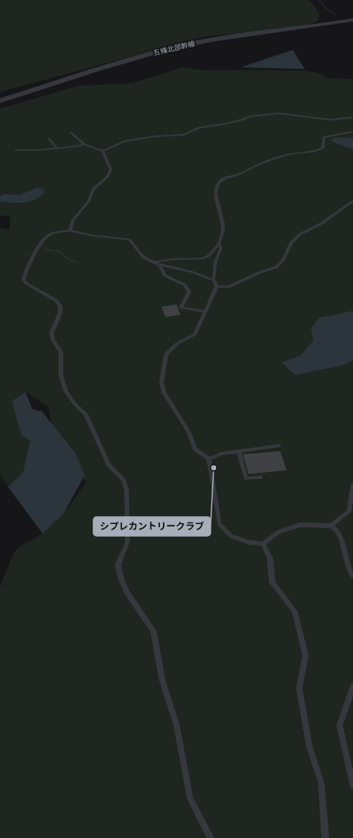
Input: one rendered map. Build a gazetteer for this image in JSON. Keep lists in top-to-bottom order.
{
  "streets": {
    "street": ["五條北部幹線"]
  },
  "places": ["シプレカントリークラブ"]
}
